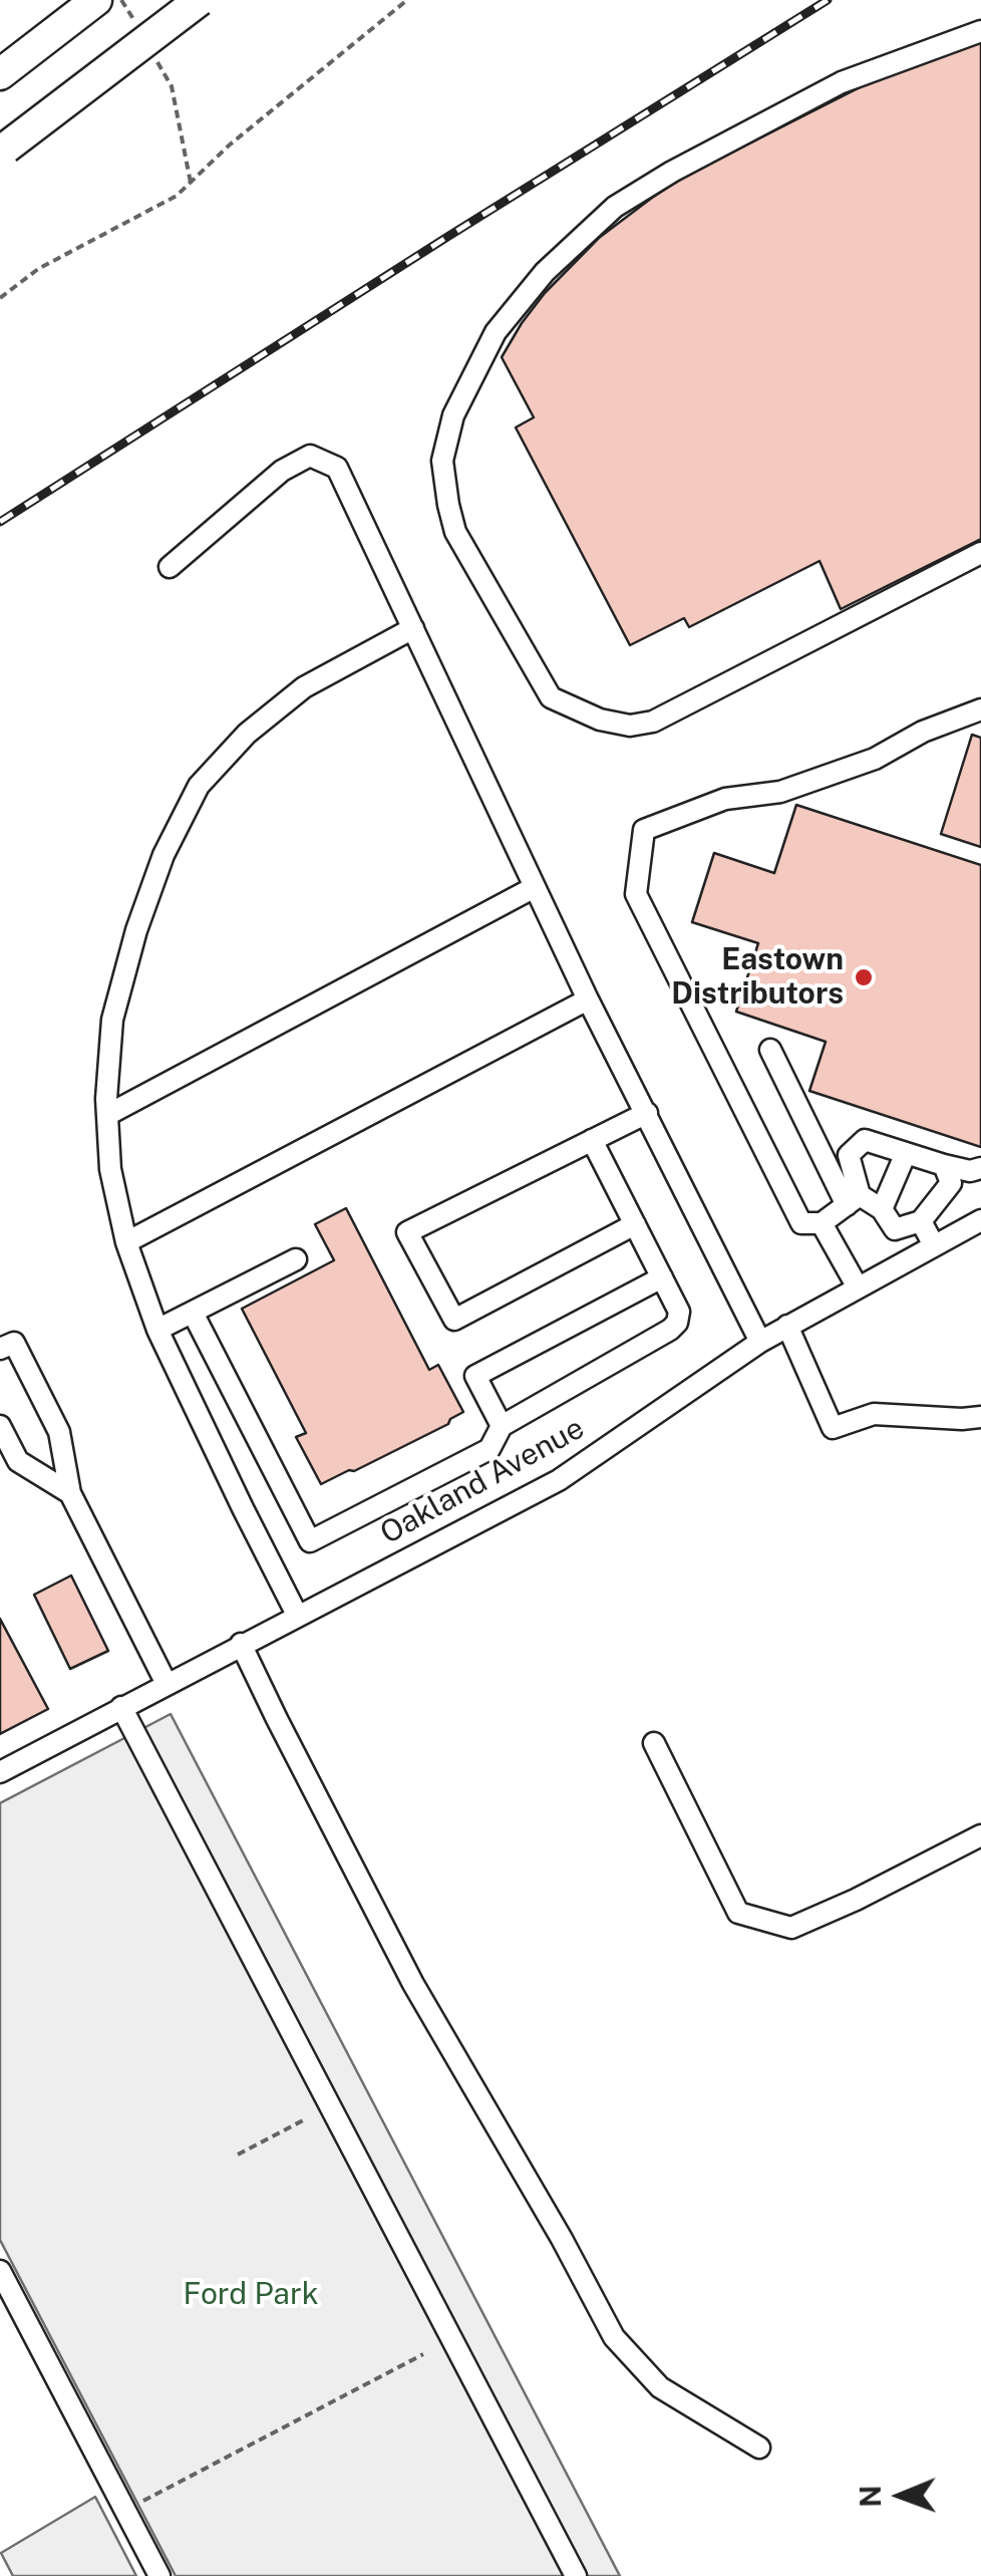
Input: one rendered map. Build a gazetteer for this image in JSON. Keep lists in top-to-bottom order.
{
  "streets": {
    "street": ["Oakland Avenue"]
  },
  "parks": ["Ford Park"],
  "places": ["Eastown Distributors"],
  "north": "left"
}
